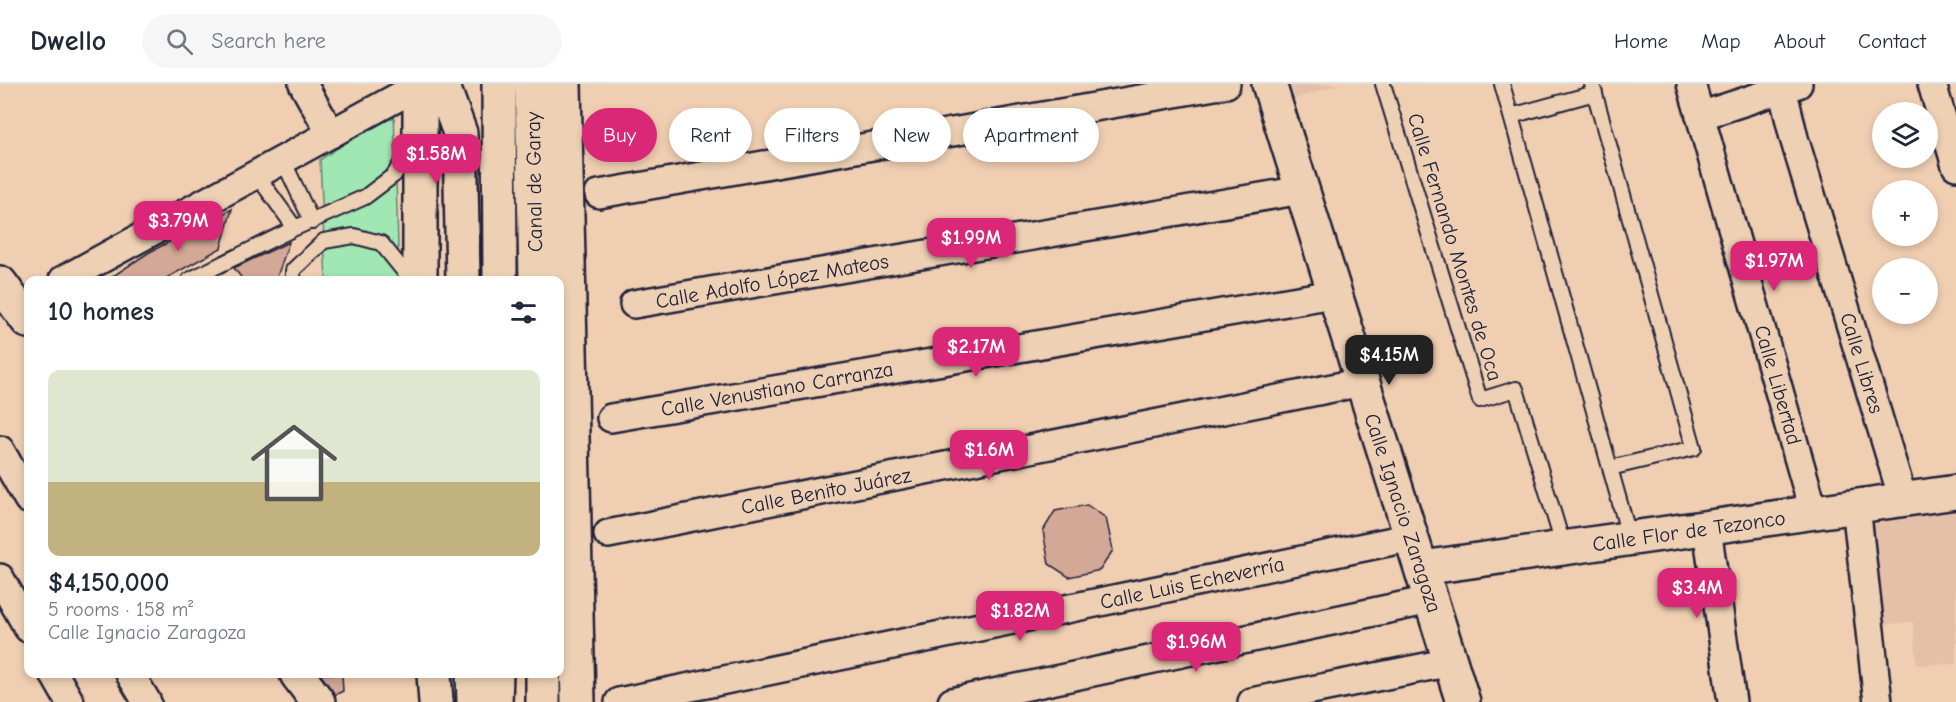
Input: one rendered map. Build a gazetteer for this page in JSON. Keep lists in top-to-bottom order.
{
  "streets": {
    "main road": ["Canal de Garay", "Calle Ignacio Zaragoza", "Calle Flor de Tezonco"],
    "street": [
      "Calle Adolfo López Mateos",
      "Calle Libres",
      "Calle Libertad",
      "Calle Venustiano Carranza",
      "Calle Benito Juárez",
      "Calle Luis Echeverría"
    ],
    "lane": ["Calle Fernando Montes de Oca"]
  },
  "crossings": [
    ["Calle Fernando Montes de Oca", "Calle Flor de Tezonco"],
    ["Calle Adolfo López Mateos", "Calle Ignacio Zaragoza"],
    ["Calle Libres", "Calle Flor de Tezonco"],
    ["Calle Libertad", "Calle Flor de Tezonco"],
    ["Calle Venustiano Carranza", "Calle Ignacio Zaragoza"],
    ["Calle Benito Juárez", "Calle Ignacio Zaragoza"],
    ["Calle Ignacio Zaragoza", "Calle Flor de Tezonco"],
    ["Calle Ignacio Zaragoza", "Calle Luis Echeverría"]
  ],
  "page": {
    "header": "Dwello",
    "search": "Search here",
    "nav": [
      "Home",
      "Map",
      "About",
      "Contact"
    ],
    "map_buttons": ["+", "−"],
    "chip": [
      "Buy",
      "Rent",
      "Filters",
      "New",
      "Apartment"
    ],
    "price": [
      "$1.58M",
      "$3.79M",
      "$1.99M",
      "$1.97M",
      "$2.17M",
      "$4.15M",
      "$1.6M",
      "$3.4M",
      "$1.82M",
      "$1.96M"
    ],
    "heading": "10 homes",
    "list": [
      {
        "name": "$4,150,000",
        "note": "5 rooms · 158 m² · Calle Ignacio Zaragoza"
      }
    ]
  }
}
